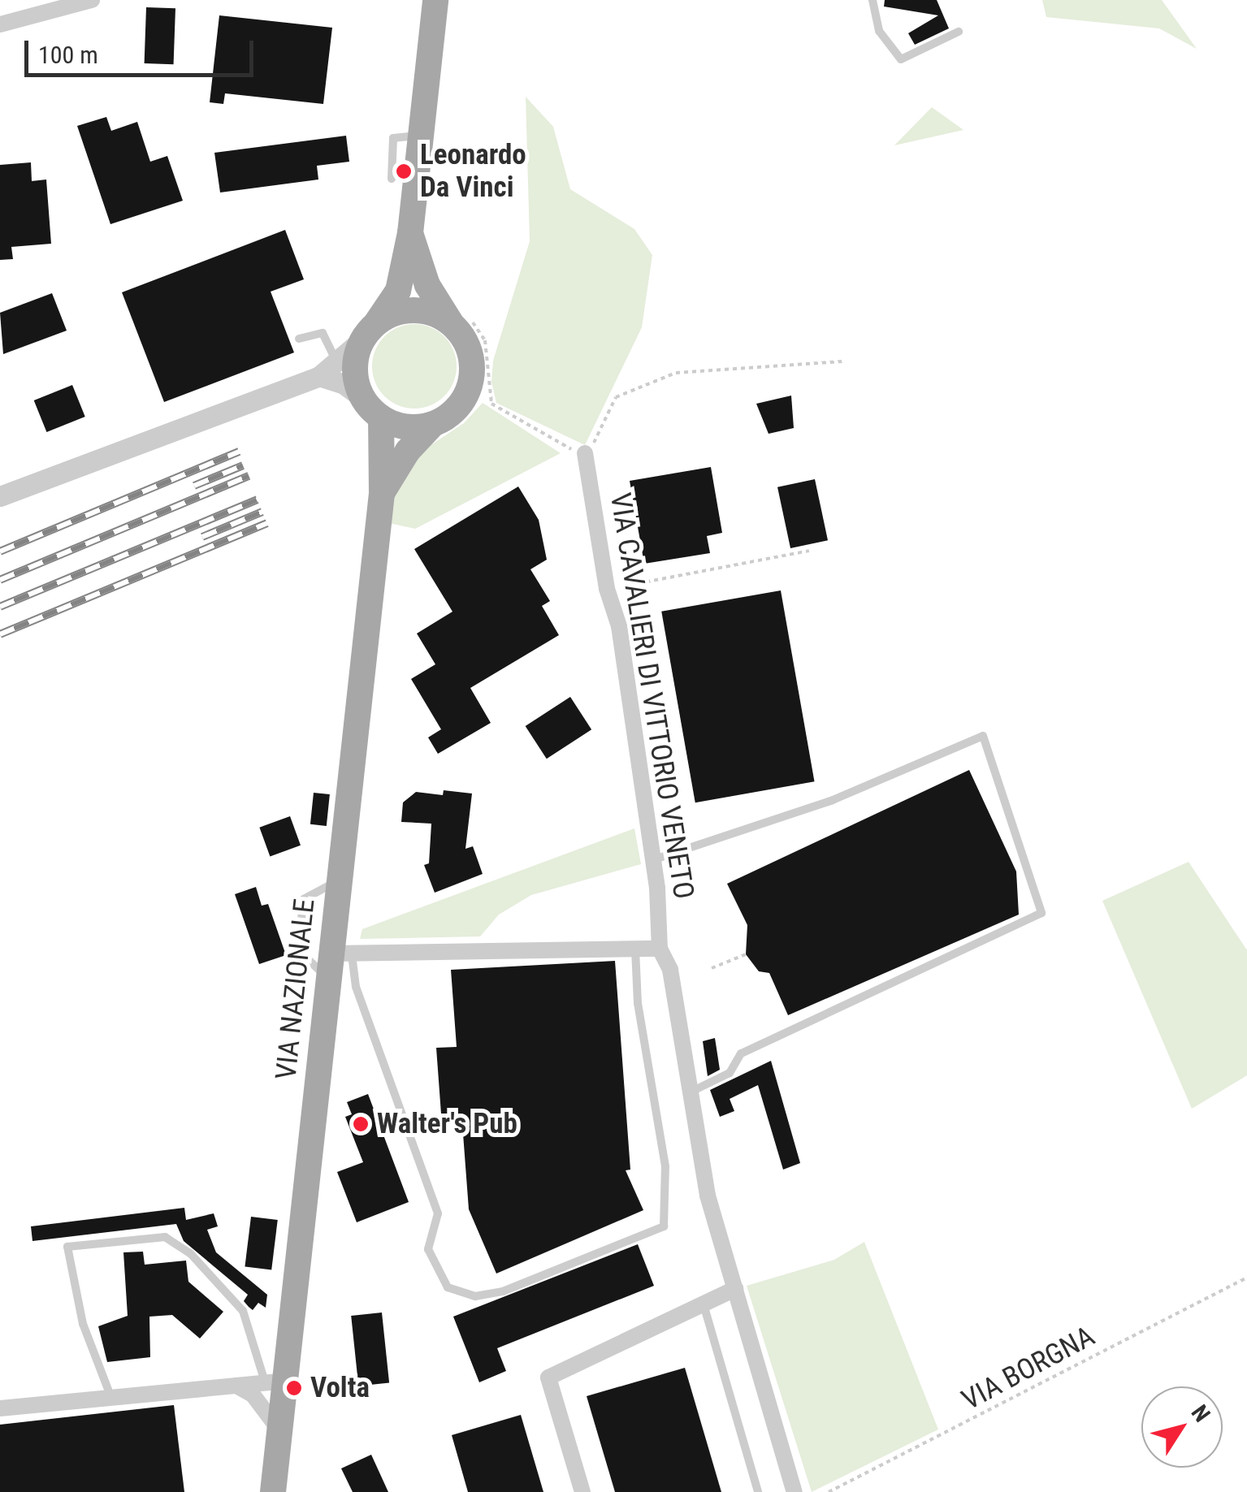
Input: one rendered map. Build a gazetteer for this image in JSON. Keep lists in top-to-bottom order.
{
  "streets": {
    "main road": ["VIA NAZIONALE"],
    "street": ["VIA CAVALIERI DI VITTORIO VENETO"],
    "path": ["VIA BORGNA"]
  },
  "places": ["Leonardo Da Vinci", "Walter's Pub", "Volta"],
  "scale_bar": "100 m",
  "north": "top right"
}
